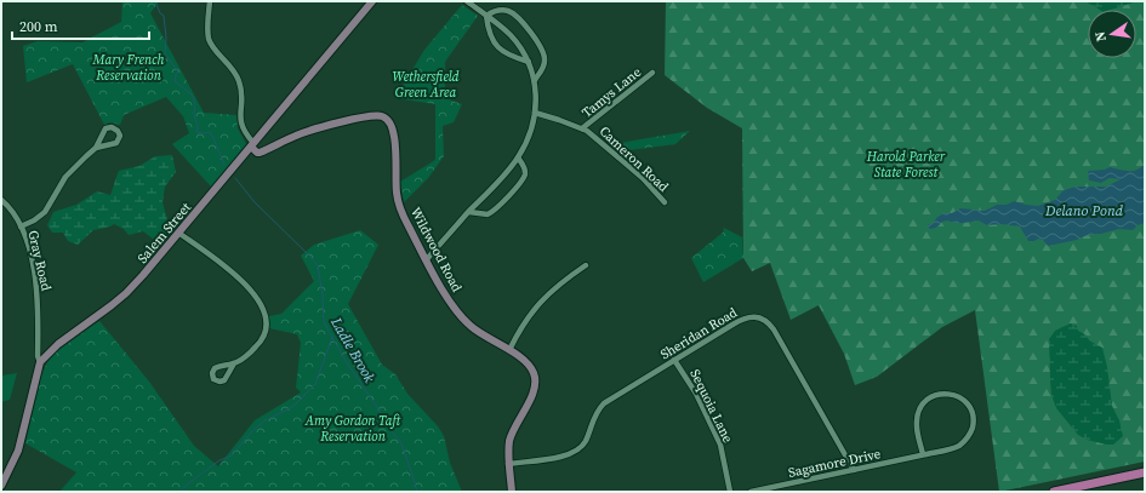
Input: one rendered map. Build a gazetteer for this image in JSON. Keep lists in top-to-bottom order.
{
  "streets": {
    "street": [
      "Tamys Lane",
      "Cameron Road",
      "Salem Street",
      "Wildwood Road",
      "Gray Road",
      "Sheridan Road",
      "Sequoia Lane",
      "Sagamore Drive"
    ]
  },
  "crossings": [
    ["Tamys Lane", "Cameron Road"],
    ["Salem Street", "Wildwood Road"],
    ["Salem Street", "Gray Road"],
    ["Wildwood Road", "Sheridan Road"],
    ["Sheridan Road", "Sequoia Lane"],
    ["Sheridan Road", "Sagamore Drive"]
  ],
  "water": ["Delano Pond", "Ladle Brook"],
  "parks": [
    "Mary French Reservation",
    "Wethersfield Green Area",
    "Harold Parker State Forest",
    "Amy Gordon Taft Reservation"
  ],
  "scale_bar": "200 m",
  "north": "left"
}
